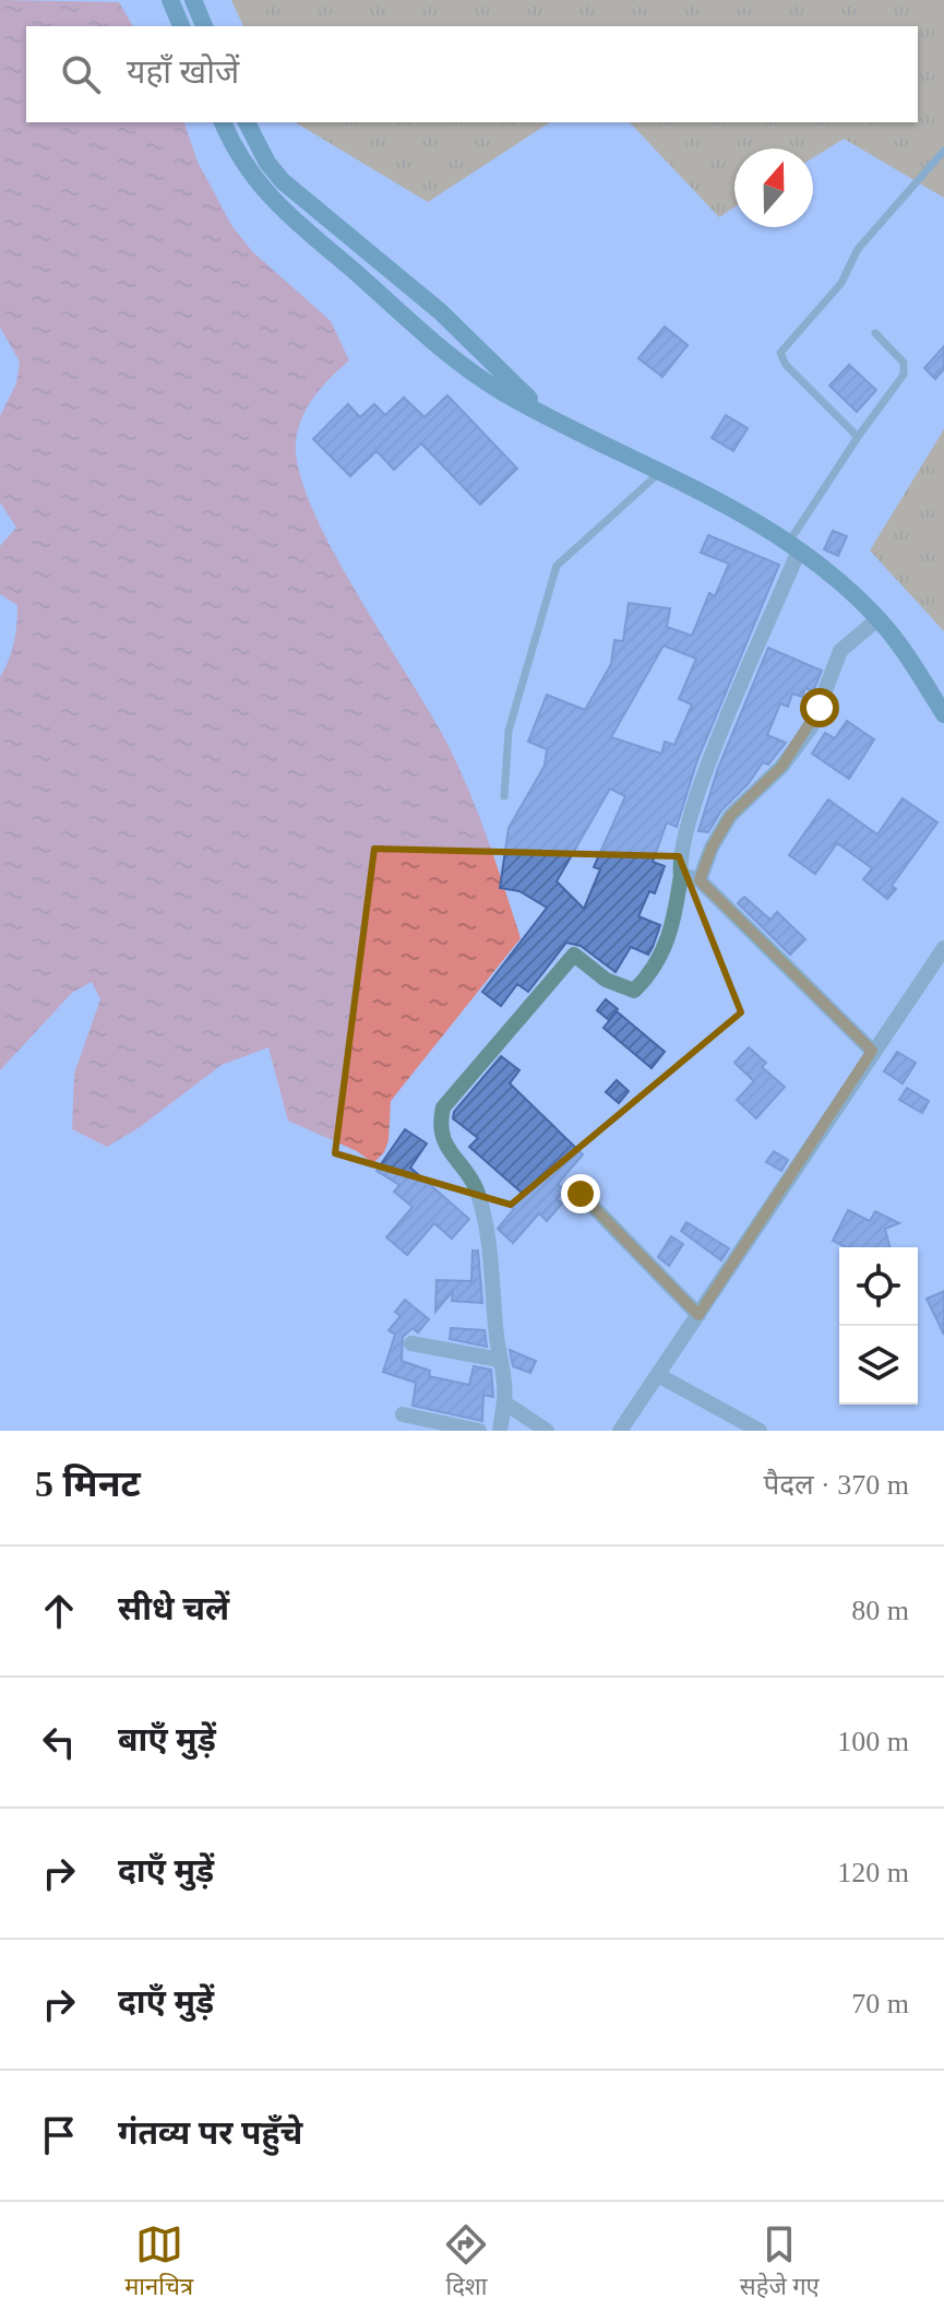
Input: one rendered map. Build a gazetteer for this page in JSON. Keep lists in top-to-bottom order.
{
  "north": "top",
  "page": {
    "search": "यहाँ खोजें",
    "heading": ["5 मिनट", "पैदल · 370 m"],
    "list": [
      ["सीधे चलें", "80 m"],
      ["बाएँ मुड़ें", "100 m"],
      ["दाएँ मुड़ें", "120 m"],
      ["दाएँ मुड़ें", "70 m"],
      "गंतव्य पर पहुँचे"
    ],
    "nav": ["मानचित्र", "दिशा", "सहेजे गए"]
  }
}
